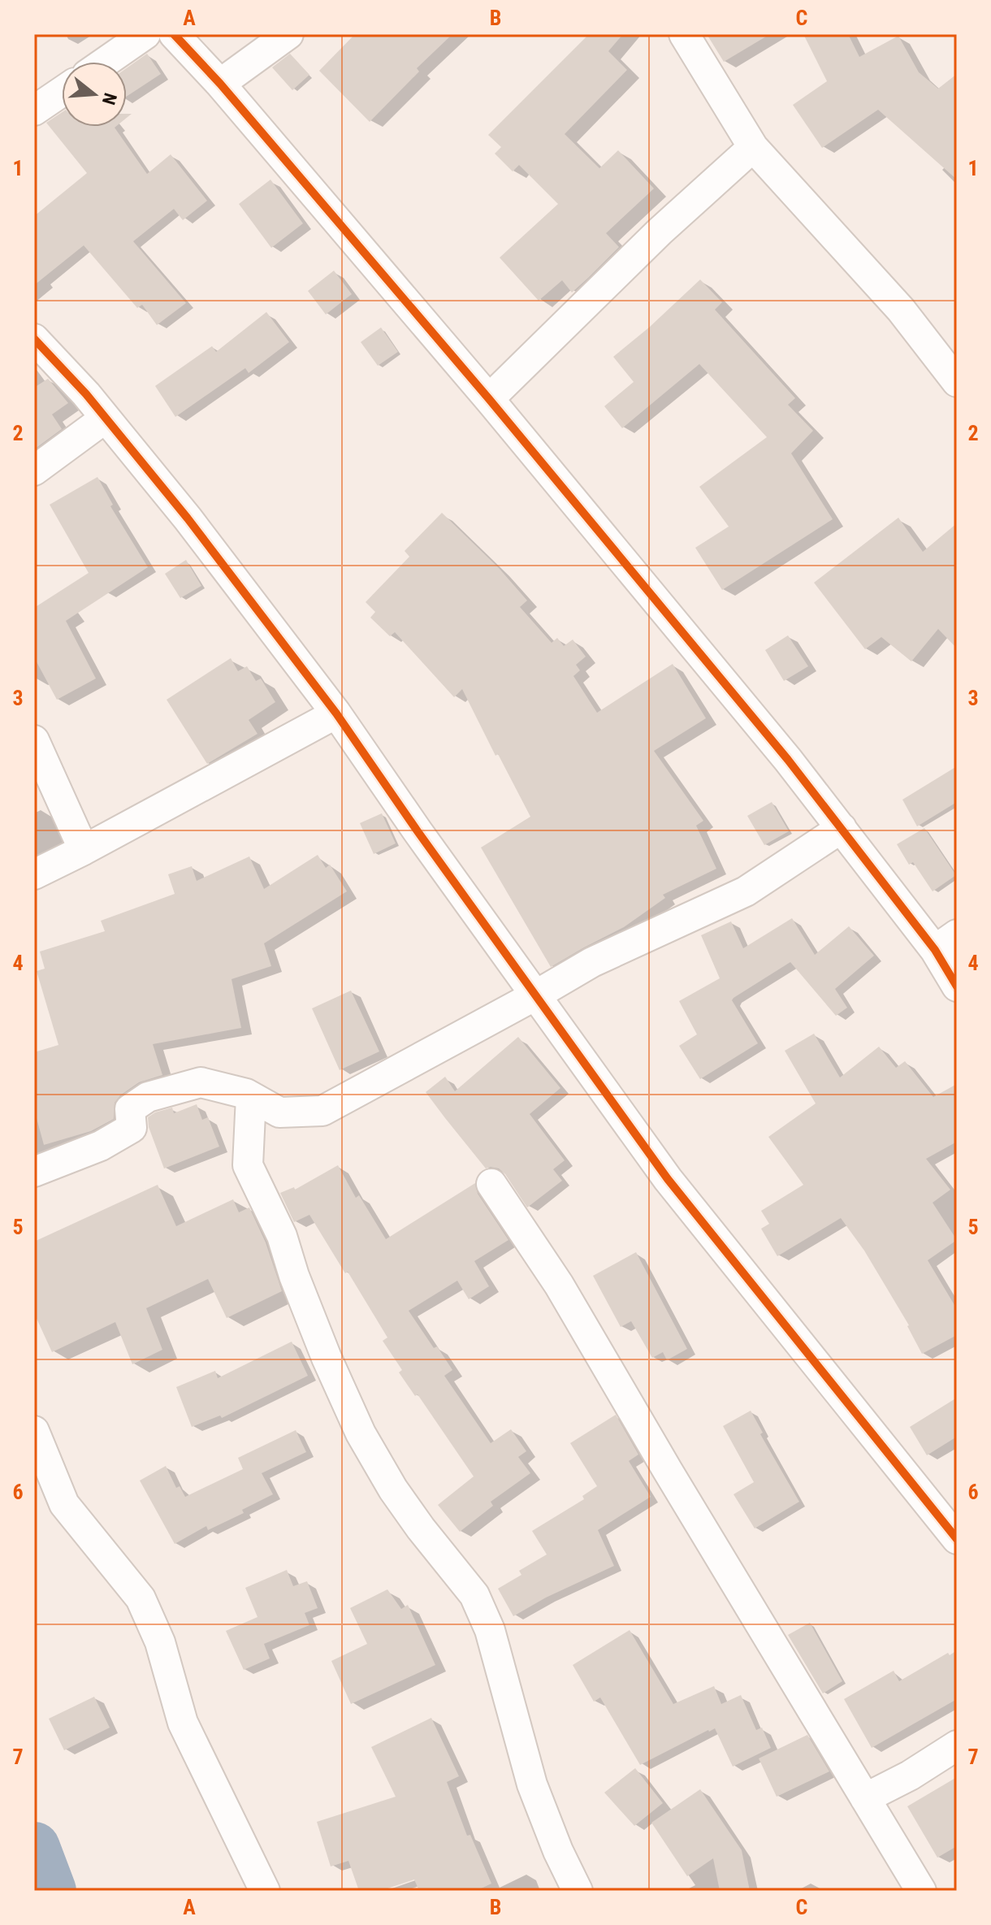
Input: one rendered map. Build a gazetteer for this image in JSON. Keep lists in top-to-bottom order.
{
  "north": "right",
  "grid": {
    "columns": ["A", "B", "C"],
    "rows": [
      "1",
      "2",
      "3",
      "4",
      "5",
      "6",
      "7"
    ]
  }
}
